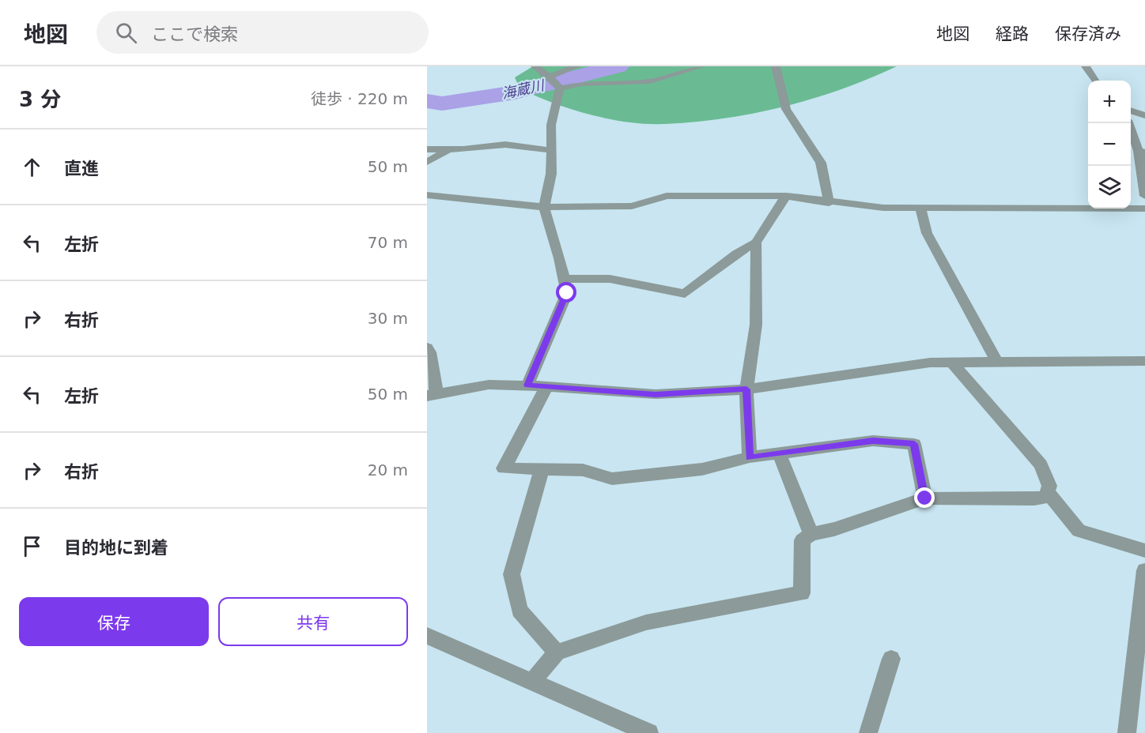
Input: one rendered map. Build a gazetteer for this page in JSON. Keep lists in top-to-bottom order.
{
  "water": ["海蔵川"],
  "page": {
    "header": "地図",
    "search": "ここで検索",
    "nav": ["地図", "経路", "保存済み"],
    "heading": ["3 分", "徒歩 · 220 m"],
    "map_buttons": ["+", "−"],
    "list": [
      ["直進", "50 m"],
      ["左折", "70 m"],
      ["右折", "30 m"],
      ["左折", "50 m"],
      ["右折", "20 m"],
      "目的地に到着"
    ],
    "buttons": ["保存", "共有"]
  }
}
